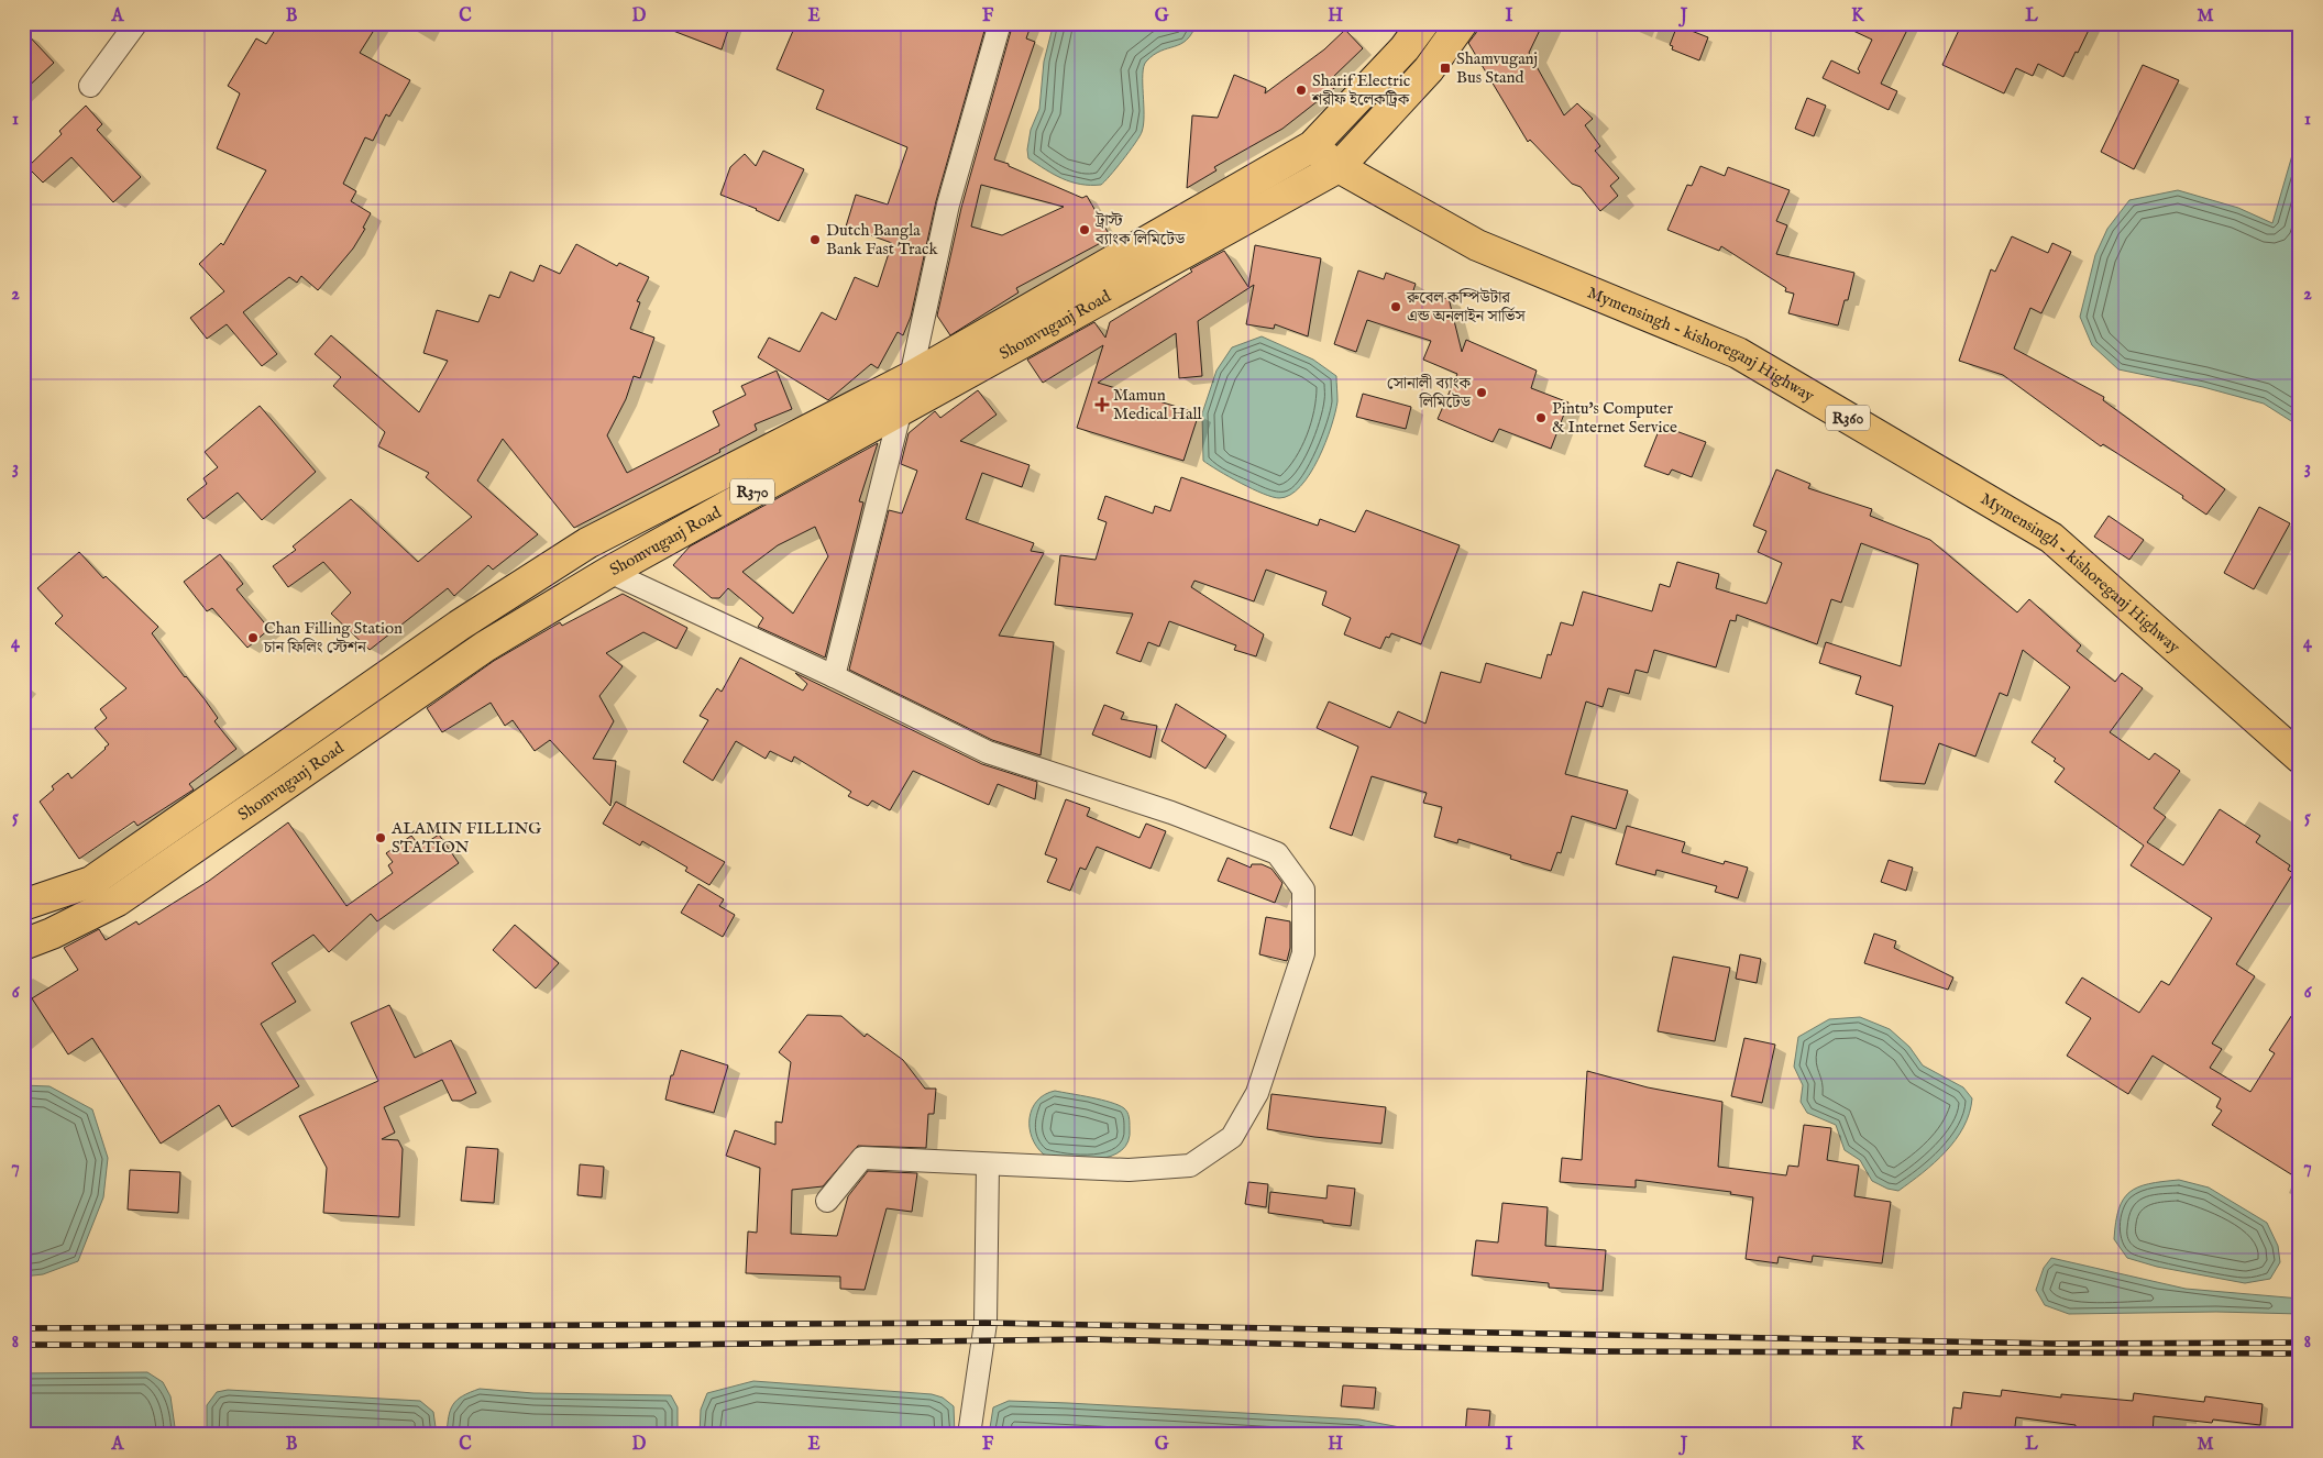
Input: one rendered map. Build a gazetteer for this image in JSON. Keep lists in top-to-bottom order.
{
  "streets": {
    "main road": [
      "Shomvuganj Road",
      "Mymensingh - kishoreganj Highway",
      "R360",
      "R370"
    ]
  },
  "crossings": [
    ["Shomvuganj Road", "Mymensingh - kishoreganj Highway"]
  ],
  "places": {
    "transit": ["Shamvuganj Bus Stand"],
    "other": [
      "Sharif Electric শরীফ ইলেকট্রিক",
      "ট্রাস্ট ব্যাংক লিমিটেড",
      "Dutch Bangla Bank Fast Track",
      "রুবেল কম্পিউটার এন্ড অনলাইন সার্ভিস",
      "সোনালী ব্যাংক লিমিটেড",
      "Pintu's Computer & Internet Service",
      "Chan Filling Station চান ফিলিং স্টেশন",
      "ALAMIN FILLING STATION"
    ],
    "health": ["Mamun Medical Hall"]
  },
  "grid": {
    "columns": [
      "A",
      "B",
      "C",
      "D",
      "E",
      "F",
      "G",
      "H",
      "I",
      "J",
      "K",
      "L",
      "M"
    ],
    "rows": [
      "1",
      "2",
      "3",
      "4",
      "5",
      "6",
      "7",
      "8"
    ]
  }
}
